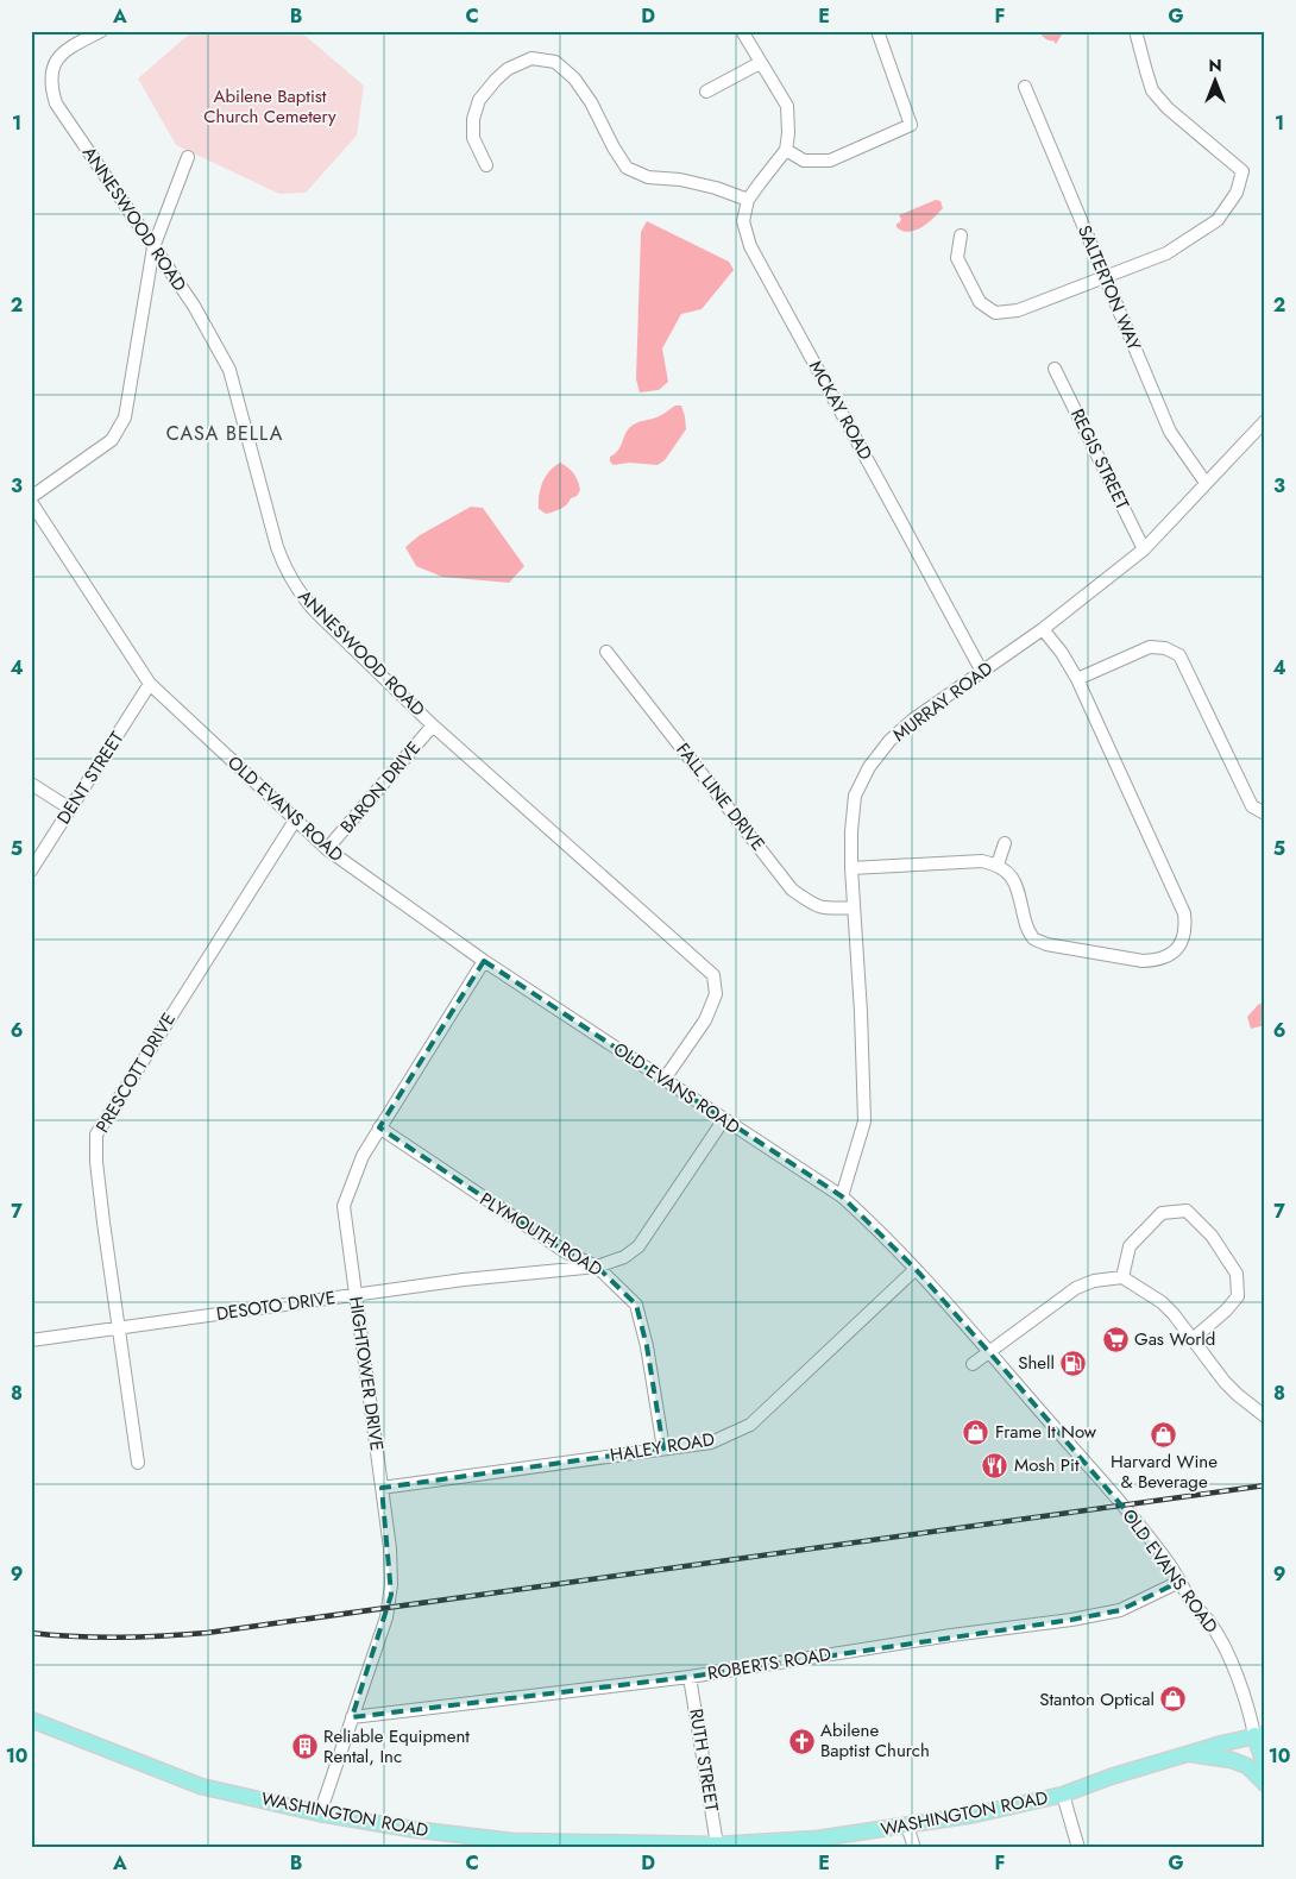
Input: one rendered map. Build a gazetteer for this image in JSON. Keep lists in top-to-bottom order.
{
  "streets": {
    "main road": ["WASHINGTON ROAD"],
    "street": [
      "ANNESWOOD ROAD",
      "SALTERTON WAY",
      "MCKAY ROAD",
      "REGIS STREET",
      "MURRAY ROAD",
      "DENT STREET",
      "BARON DRIVE",
      "FALL LINE DRIVE",
      "OLD EVANS ROAD",
      "PRESCOTT DRIVE",
      "PLYMOUTH ROAD",
      "DESOTO DRIVE",
      "HIGHTOWER DRIVE",
      "HALEY ROAD",
      "ROBERTS ROAD",
      "RUTH STREET"
    ]
  },
  "crossings": [
    ["ANNESWOOD ROAD", "BARON DRIVE"],
    ["ANNESWOOD ROAD", "OLD EVANS ROAD"],
    ["SALTERTON WAY", "MURRAY ROAD"],
    ["MCKAY ROAD", "MURRAY ROAD"],
    ["REGIS STREET", "MURRAY ROAD"],
    ["MURRAY ROAD", "FALL LINE DRIVE"],
    ["MURRAY ROAD", "OLD EVANS ROAD"],
    ["DENT STREET", "OLD EVANS ROAD"],
    ["BARON DRIVE", "OLD EVANS ROAD"],
    ["OLD EVANS ROAD", "PRESCOTT DRIVE"],
    ["OLD EVANS ROAD", "DESOTO DRIVE"],
    ["OLD EVANS ROAD", "HIGHTOWER DRIVE"],
    ["OLD EVANS ROAD", "HALEY ROAD"],
    ["OLD EVANS ROAD", "ROBERTS ROAD"],
    ["OLD EVANS ROAD", "WASHINGTON ROAD"],
    ["PRESCOTT DRIVE", "DESOTO DRIVE"],
    ["PLYMOUTH ROAD", "DESOTO DRIVE"],
    ["PLYMOUTH ROAD", "HIGHTOWER DRIVE"],
    ["PLYMOUTH ROAD", "HALEY ROAD"],
    ["DESOTO DRIVE", "HIGHTOWER DRIVE"],
    ["HIGHTOWER DRIVE", "HALEY ROAD"],
    ["HIGHTOWER DRIVE", "ROBERTS ROAD"],
    ["HIGHTOWER DRIVE", "WASHINGTON ROAD"],
    ["ROBERTS ROAD", "RUTH STREET"],
    ["RUTH STREET", "WASHINGTON ROAD"]
  ],
  "districts": ["CASA BELLA"],
  "parks": ["Abilene Baptist Church Cemetery"],
  "places": {
    "supermarket": ["Gas World"],
    "fuel station": ["Shell"],
    "shop": ["Frame It Now", "Harvard Wine & Beverage", "Stanton Optical"],
    "restaurant": ["Mosh Pit"],
    "church": ["Abilene Baptist Church"],
    "building": ["Reliable Equipment Rental, Inc"]
  },
  "north": "top",
  "grid": {
    "columns": [
      "A",
      "B",
      "C",
      "D",
      "E",
      "F",
      "G"
    ],
    "rows": [
      "1",
      "2",
      "3",
      "4",
      "5",
      "6",
      "7",
      "8",
      "9",
      "10"
    ]
  }
}
